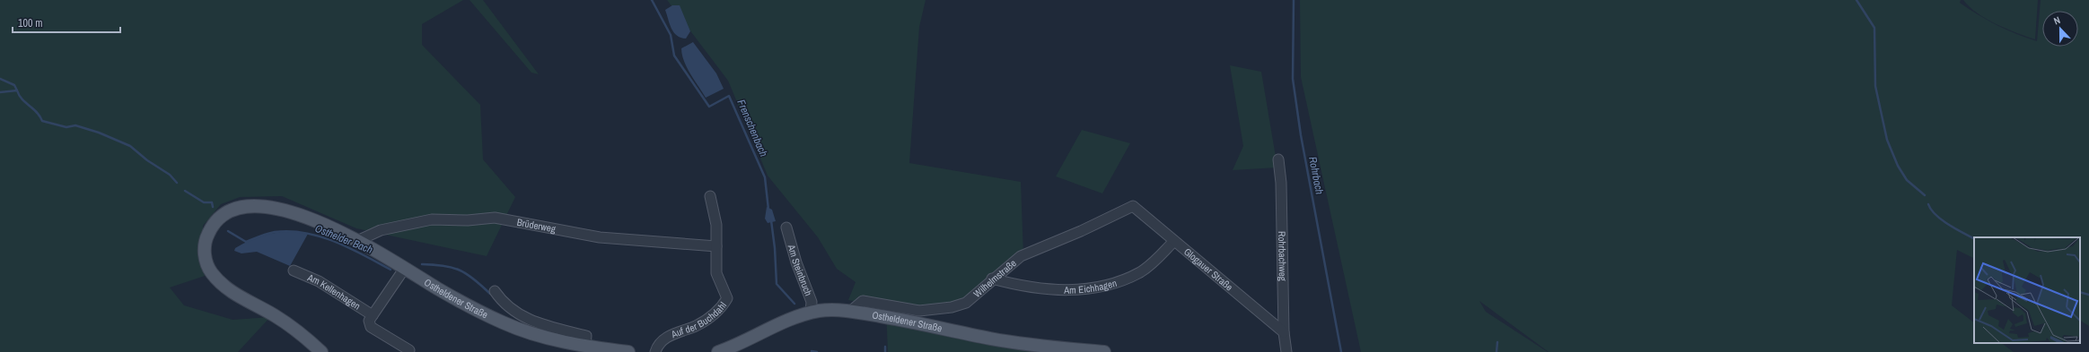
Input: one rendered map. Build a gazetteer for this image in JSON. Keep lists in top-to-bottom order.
{
  "streets": {
    "main road": ["Ostheldener Straße"],
    "street": [
      "Brüderweg",
      "Rohrbachweg",
      "Am Steinbruch",
      "Glogauer Straße",
      "Wilhelmstraße",
      "Am Eichhagen",
      "Am Kellenhagen",
      "Auf der Buchdahl"
    ]
  },
  "crossings": [
    ["Brüderweg", "Ostheldener Straße"],
    ["Brüderweg", "Auf der Buchdahl"],
    ["Rohrbachweg", "Glogauer Straße"],
    ["Am Steinbruch", "Ostheldener Straße"],
    ["Glogauer Straße", "Wilhelmstraße"],
    ["Glogauer Straße", "Am Eichhagen"],
    ["Wilhelmstraße", "Am Eichhagen"],
    ["Wilhelmstraße", "Ostheldener Straße"]
  ],
  "water": ["Frenschenbach", "Rohrbach", "Osthelder Bach"],
  "scale_bar": "100 m",
  "north": "top"
}
